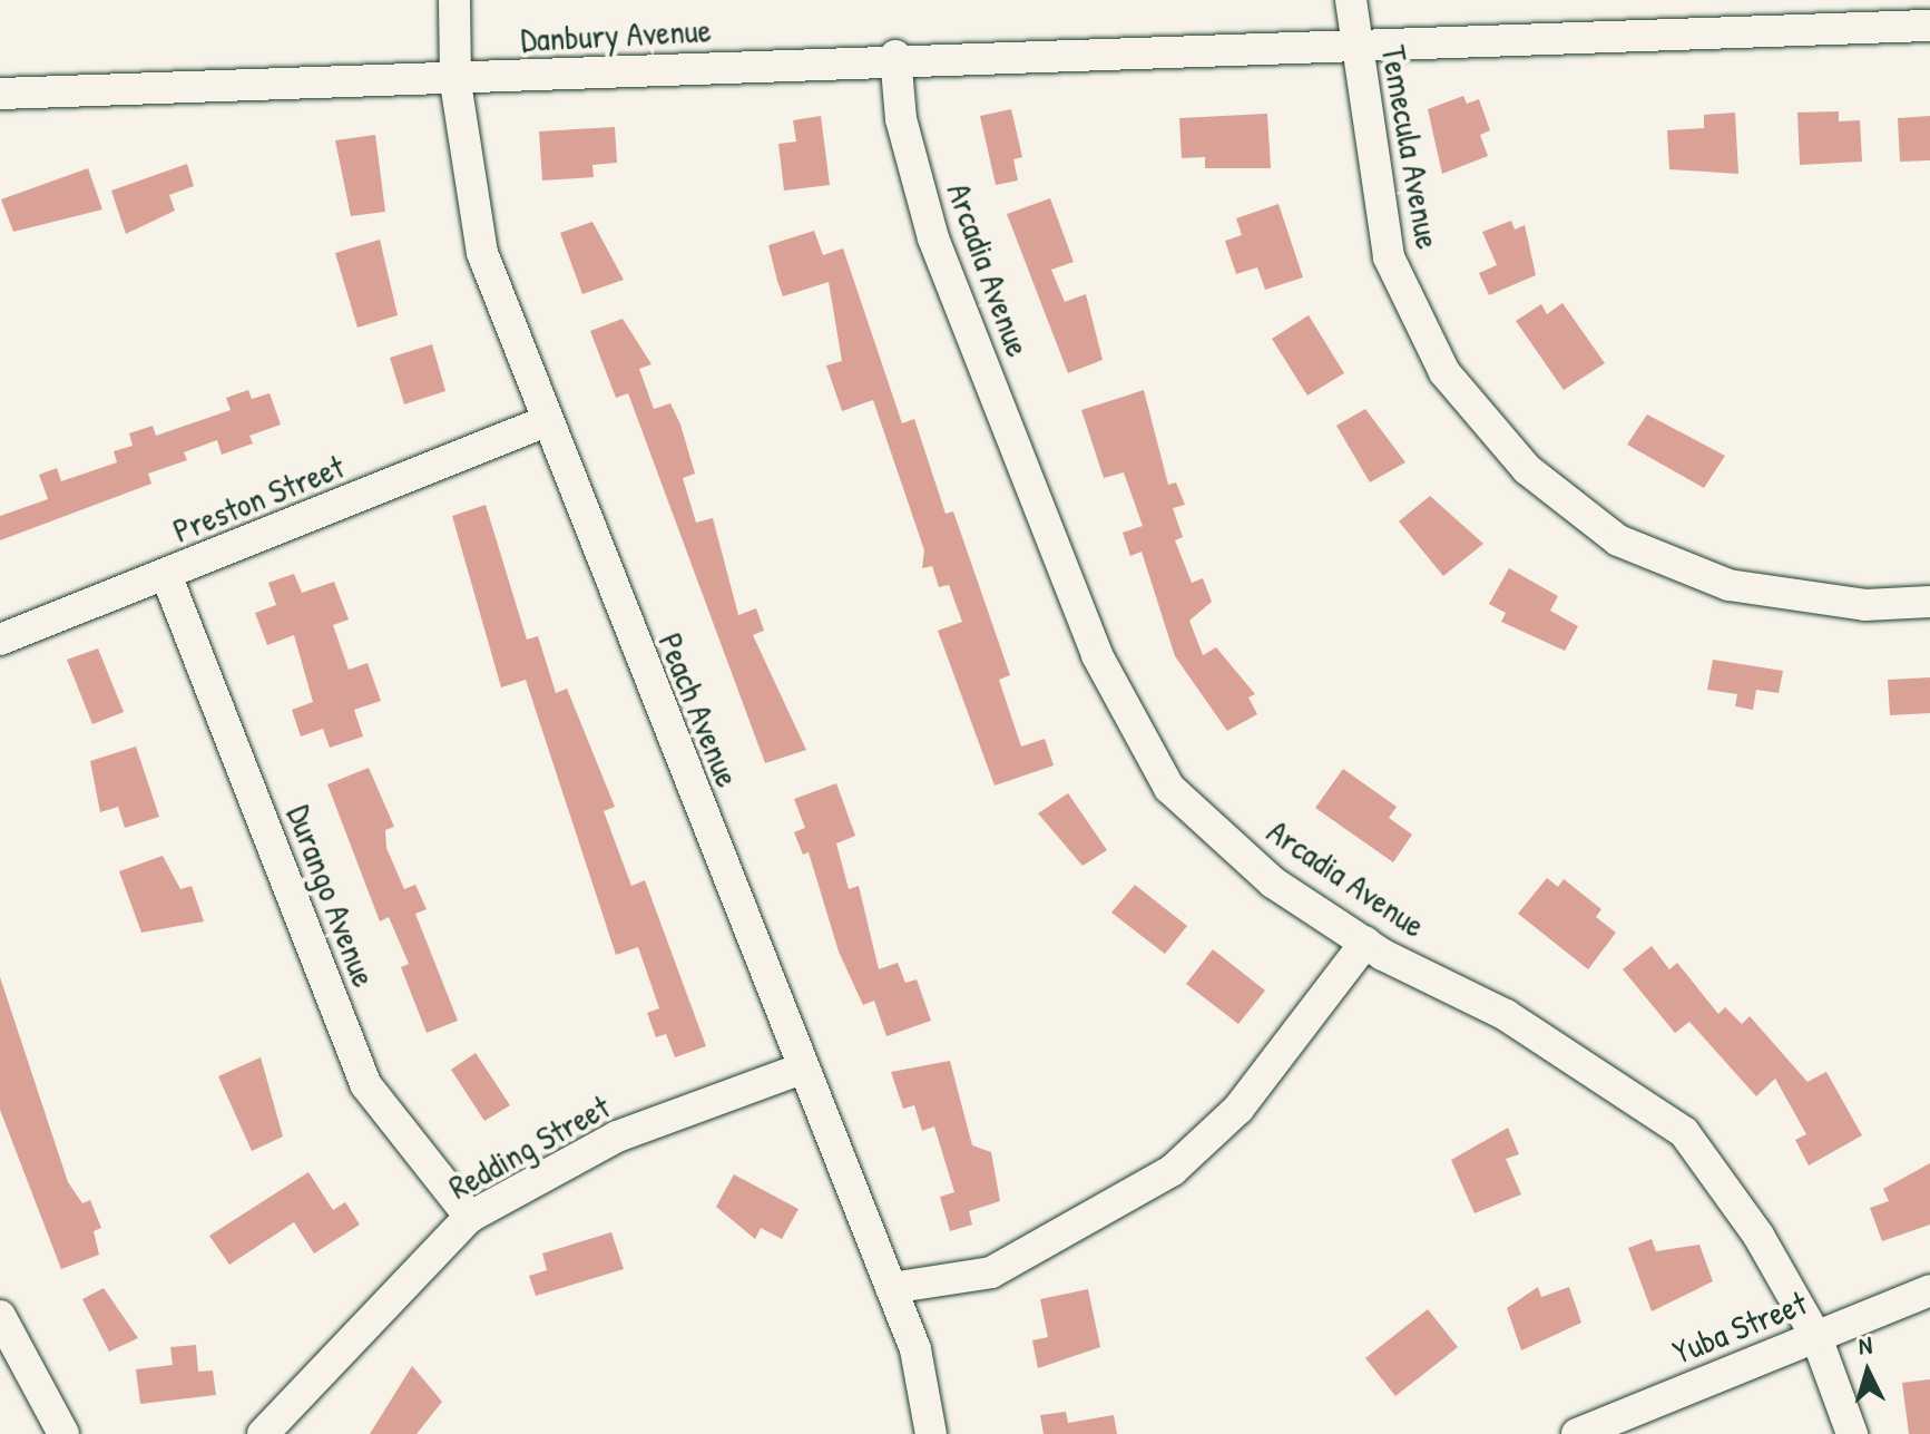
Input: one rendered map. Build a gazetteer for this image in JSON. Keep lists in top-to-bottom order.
{
  "streets": {
    "street": [
      "Danbury Avenue",
      "Temecula Avenue",
      "Arcadia Avenue",
      "Preston Street",
      "Peach Avenue",
      "Durango Avenue",
      "Redding Street",
      "Yuba Street"
    ]
  },
  "crossings": [
    ["Danbury Avenue", "Temecula Avenue"],
    ["Danbury Avenue", "Arcadia Avenue"],
    ["Danbury Avenue", "Peach Avenue"],
    ["Arcadia Avenue", "Yuba Street"],
    ["Preston Street", "Peach Avenue"],
    ["Preston Street", "Durango Avenue"],
    ["Peach Avenue", "Redding Street"],
    ["Durango Avenue", "Redding Street"]
  ],
  "north": "top"
}
